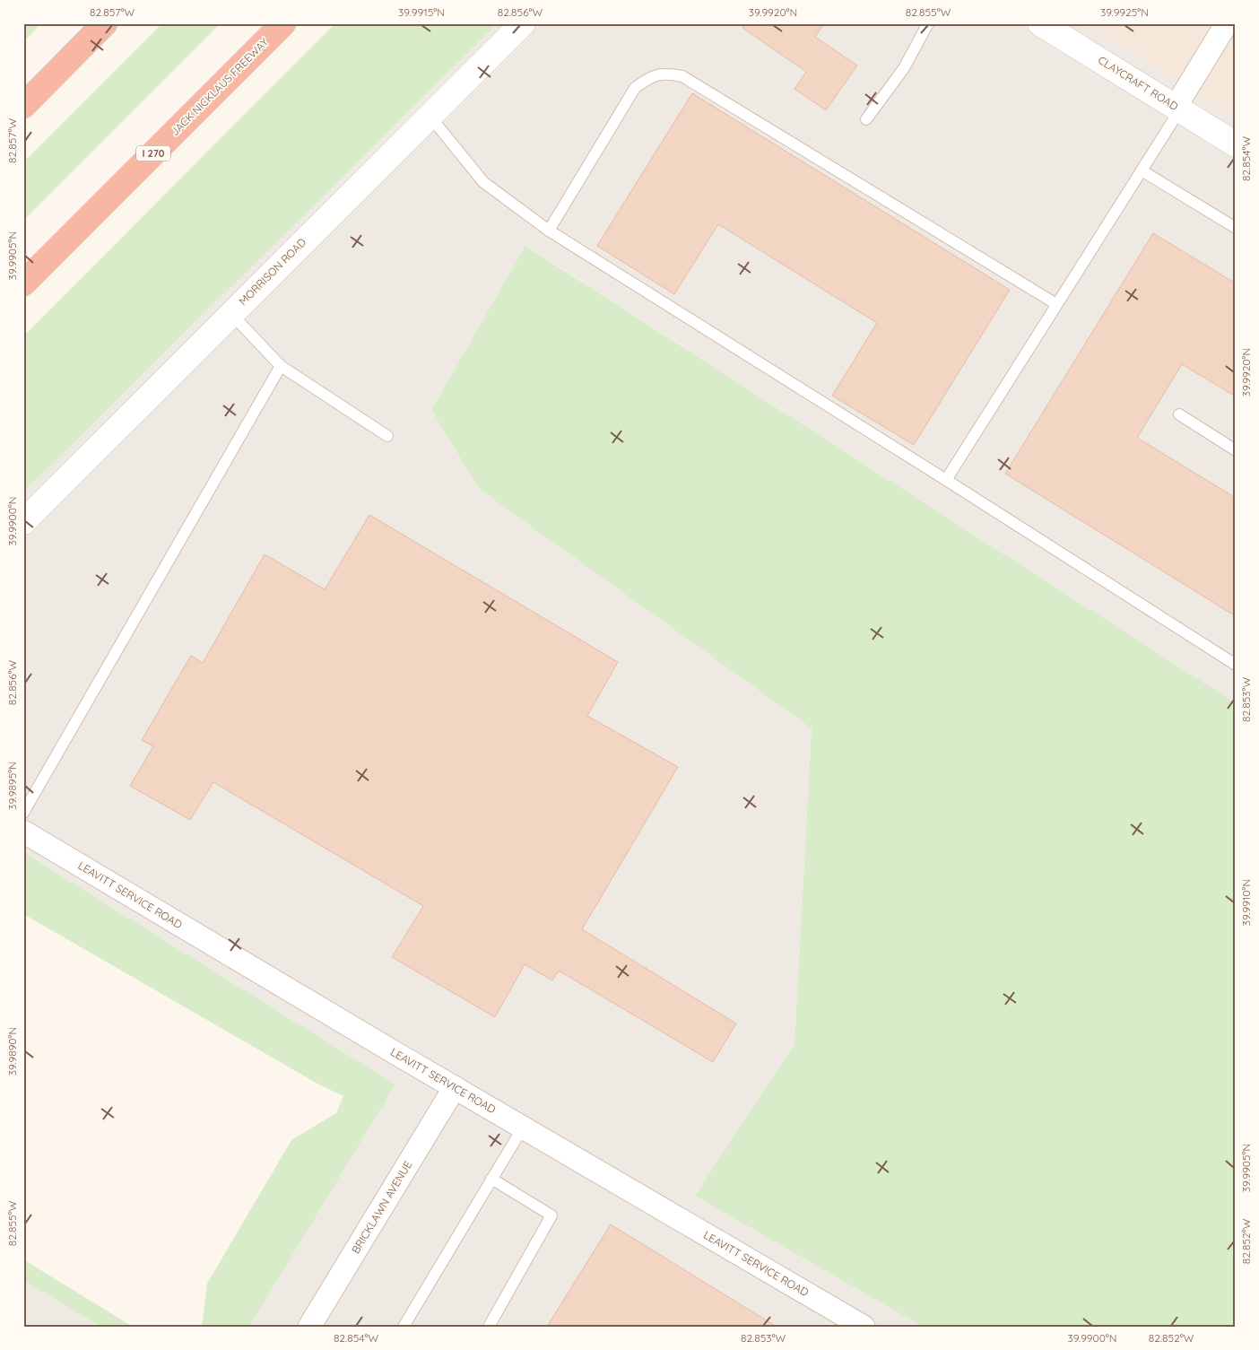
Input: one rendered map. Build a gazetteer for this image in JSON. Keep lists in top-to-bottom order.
{
  "streets": {
    "highway": ["JACK NICKLAUS FREEWAY", "I 270"],
    "street": [
      "CLAYCRAFT ROAD",
      "MORRISON ROAD",
      "LEAVITT SERVICE ROAD",
      "BRICKLAWN AVENUE"
    ]
  },
  "crossings": [
    ["LEAVITT SERVICE ROAD", "BRICKLAWN AVENUE"]
  ],
  "coordinates": [
    "82.857°W",
    "39.9915°N",
    "82.856°W",
    "39.9920°N",
    "82.855°W",
    "39.9925°N",
    "82.854°W",
    "39.9905°N",
    "39.9900°N",
    "82.853°W",
    "39.9895°N",
    "39.9910°N",
    "39.9890°N",
    "82.852°W"
  ]
}
